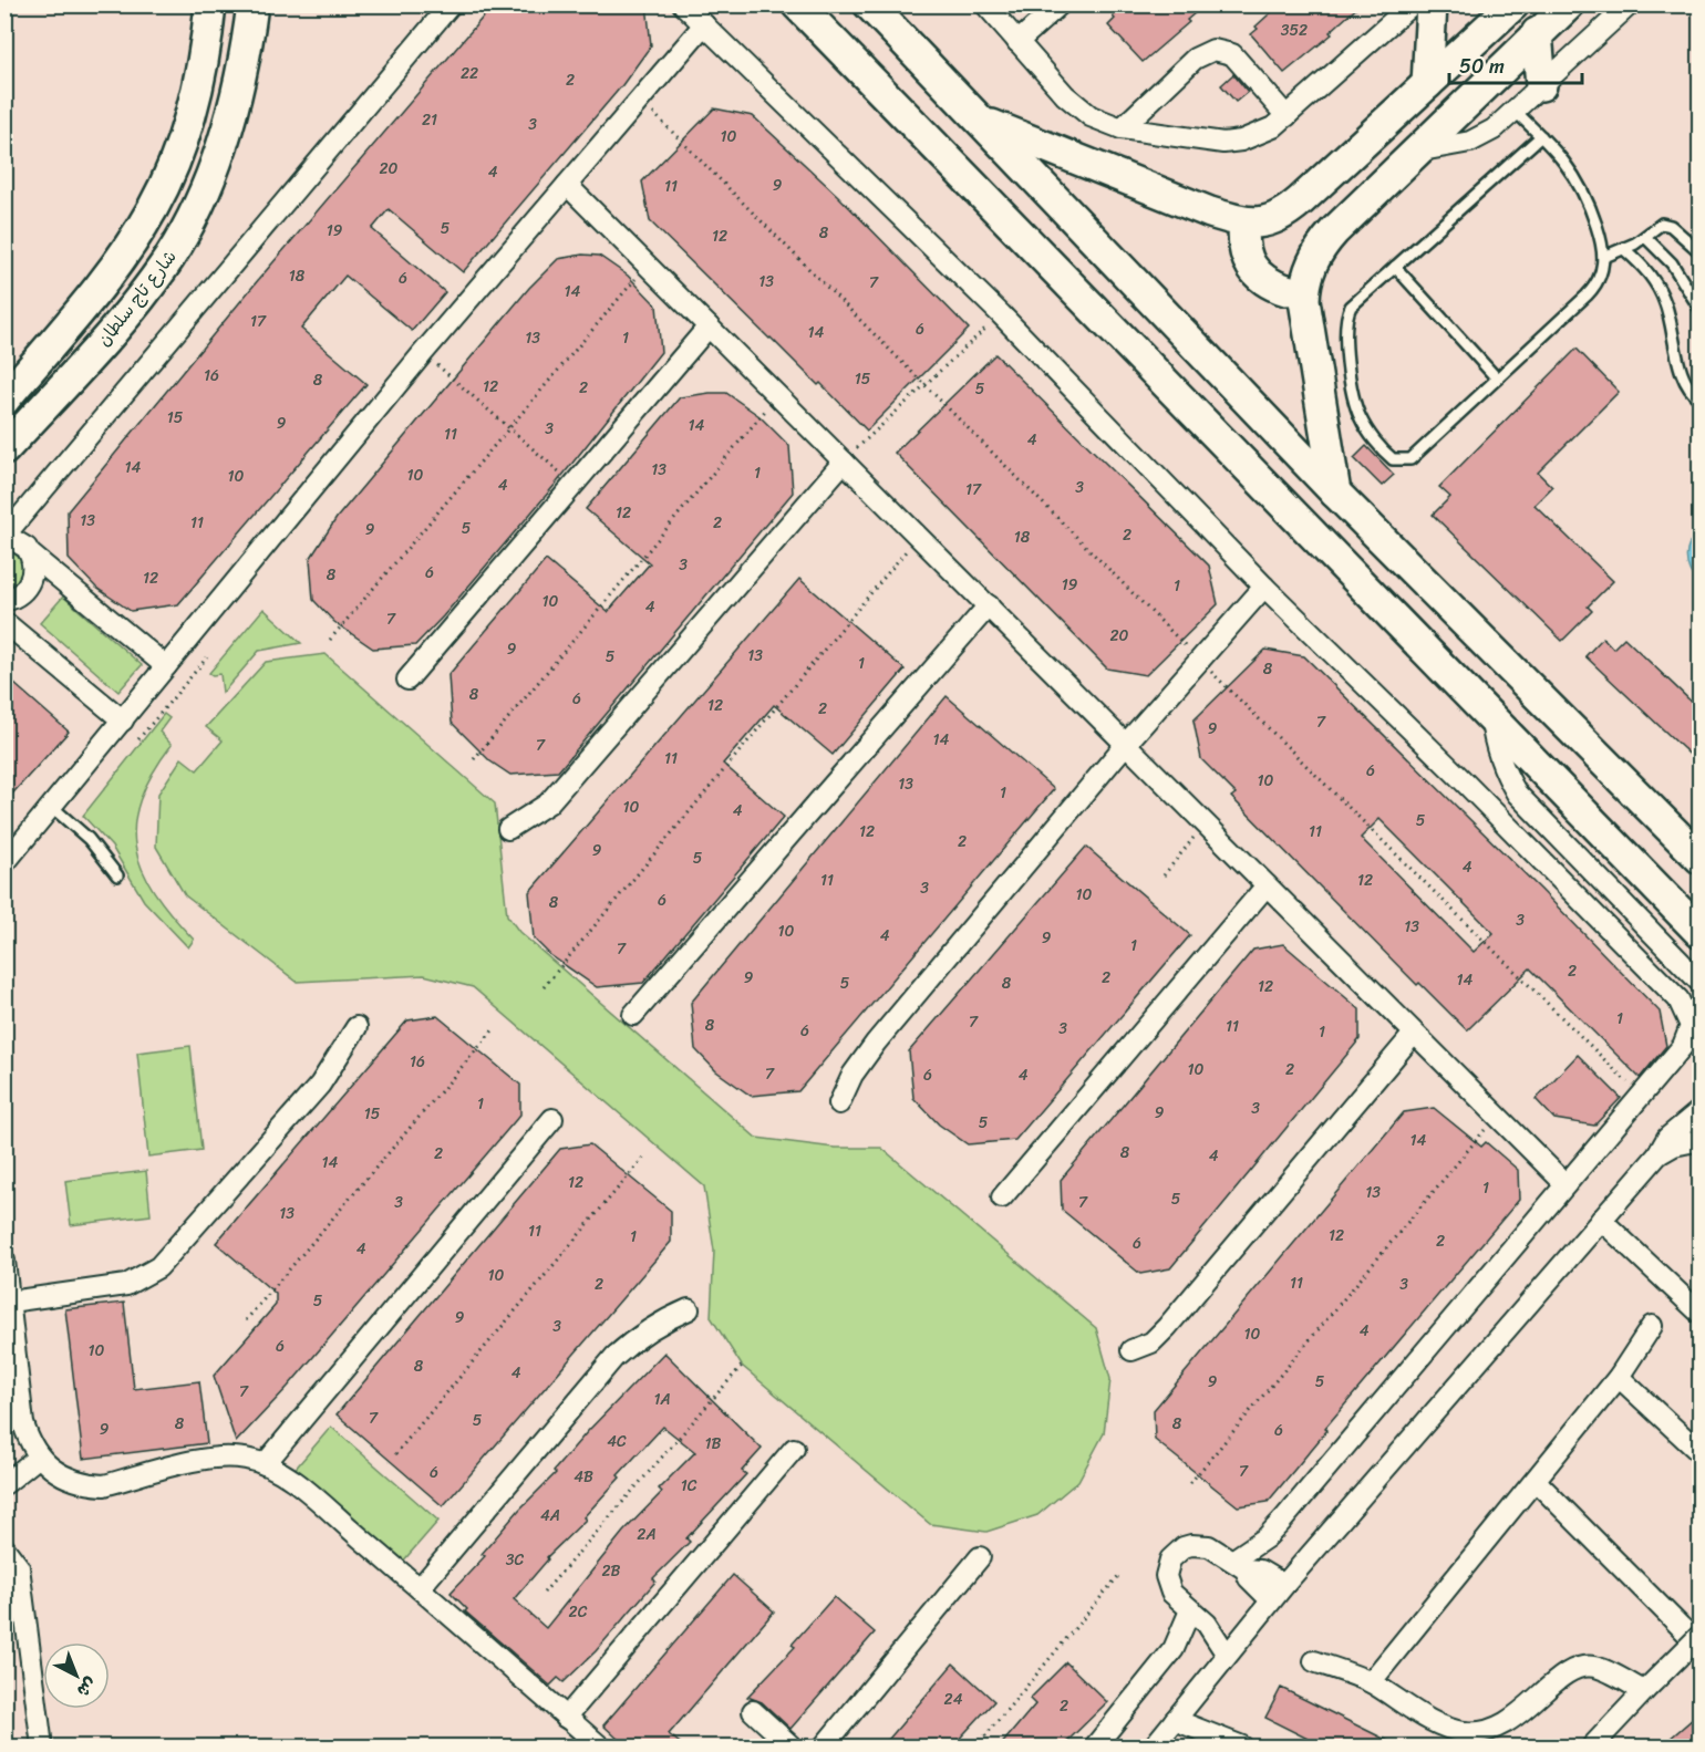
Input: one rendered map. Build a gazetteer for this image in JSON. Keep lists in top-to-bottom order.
{
  "streets": {
    "main road": ["شارع تاج سلطان"]
  },
  "house_numbers": [
    "352",
    "22",
    "2",
    "21",
    "3",
    "10",
    "20",
    "4",
    "9",
    "11",
    "5",
    "19",
    "8",
    "12",
    "18",
    "6",
    "13",
    "7",
    "14",
    "17",
    "6",
    "14",
    "13",
    "1",
    "16",
    "15",
    "8",
    "12",
    "2",
    "5",
    "15",
    "9",
    "14",
    "3",
    "11",
    "4",
    "14",
    "13",
    "1",
    "10",
    "10",
    "4",
    "3",
    "17",
    "12",
    "13",
    "11",
    "2",
    "5",
    "9",
    "2",
    "18",
    "3",
    "6",
    "8",
    "12",
    "19",
    "1",
    "10",
    "4",
    "7",
    "20",
    "9",
    "13",
    "5",
    "1",
    "8",
    "8",
    "6",
    "12",
    "2",
    "7",
    "9",
    "14",
    "7",
    "11",
    "6",
    "10",
    "13",
    "1",
    "10",
    "4",
    "5",
    "12",
    "11",
    "2",
    "9",
    "5",
    "4",
    "11",
    "12",
    "3",
    "10",
    "6",
    "8",
    "3",
    "13",
    "10",
    "4",
    "9",
    "1",
    "7",
    "2",
    "9",
    "2",
    "14",
    "5",
    "8",
    "12",
    "1",
    "7",
    "8",
    "11",
    "3",
    "6",
    "1",
    "16",
    "10",
    "2",
    "7",
    "6",
    "4",
    "1",
    "3",
    "9",
    "15",
    "5",
    "14",
    "8",
    "2",
    "4",
    "14",
    "12",
    "1",
    "13",
    "5",
    "3",
    "7",
    "13",
    "11",
    "12",
    "1",
    "2",
    "6",
    "4",
    "10",
    "11",
    "2",
    "3",
    "5",
    "9",
    "3",
    "4",
    "10",
    "6",
    "10",
    "8",
    "4",
    "9",
    "5",
    "7",
    "1A",
    "7",
    "5",
    "8",
    "8",
    "9",
    "6",
    "4C",
    "1B",
    "7",
    "6",
    "4B",
    "1C",
    "4A",
    "2A",
    "3C",
    "2B",
    "2C",
    "24",
    "2"
  ],
  "scale_bar": "50 m",
  "north": "bottom right"
}
